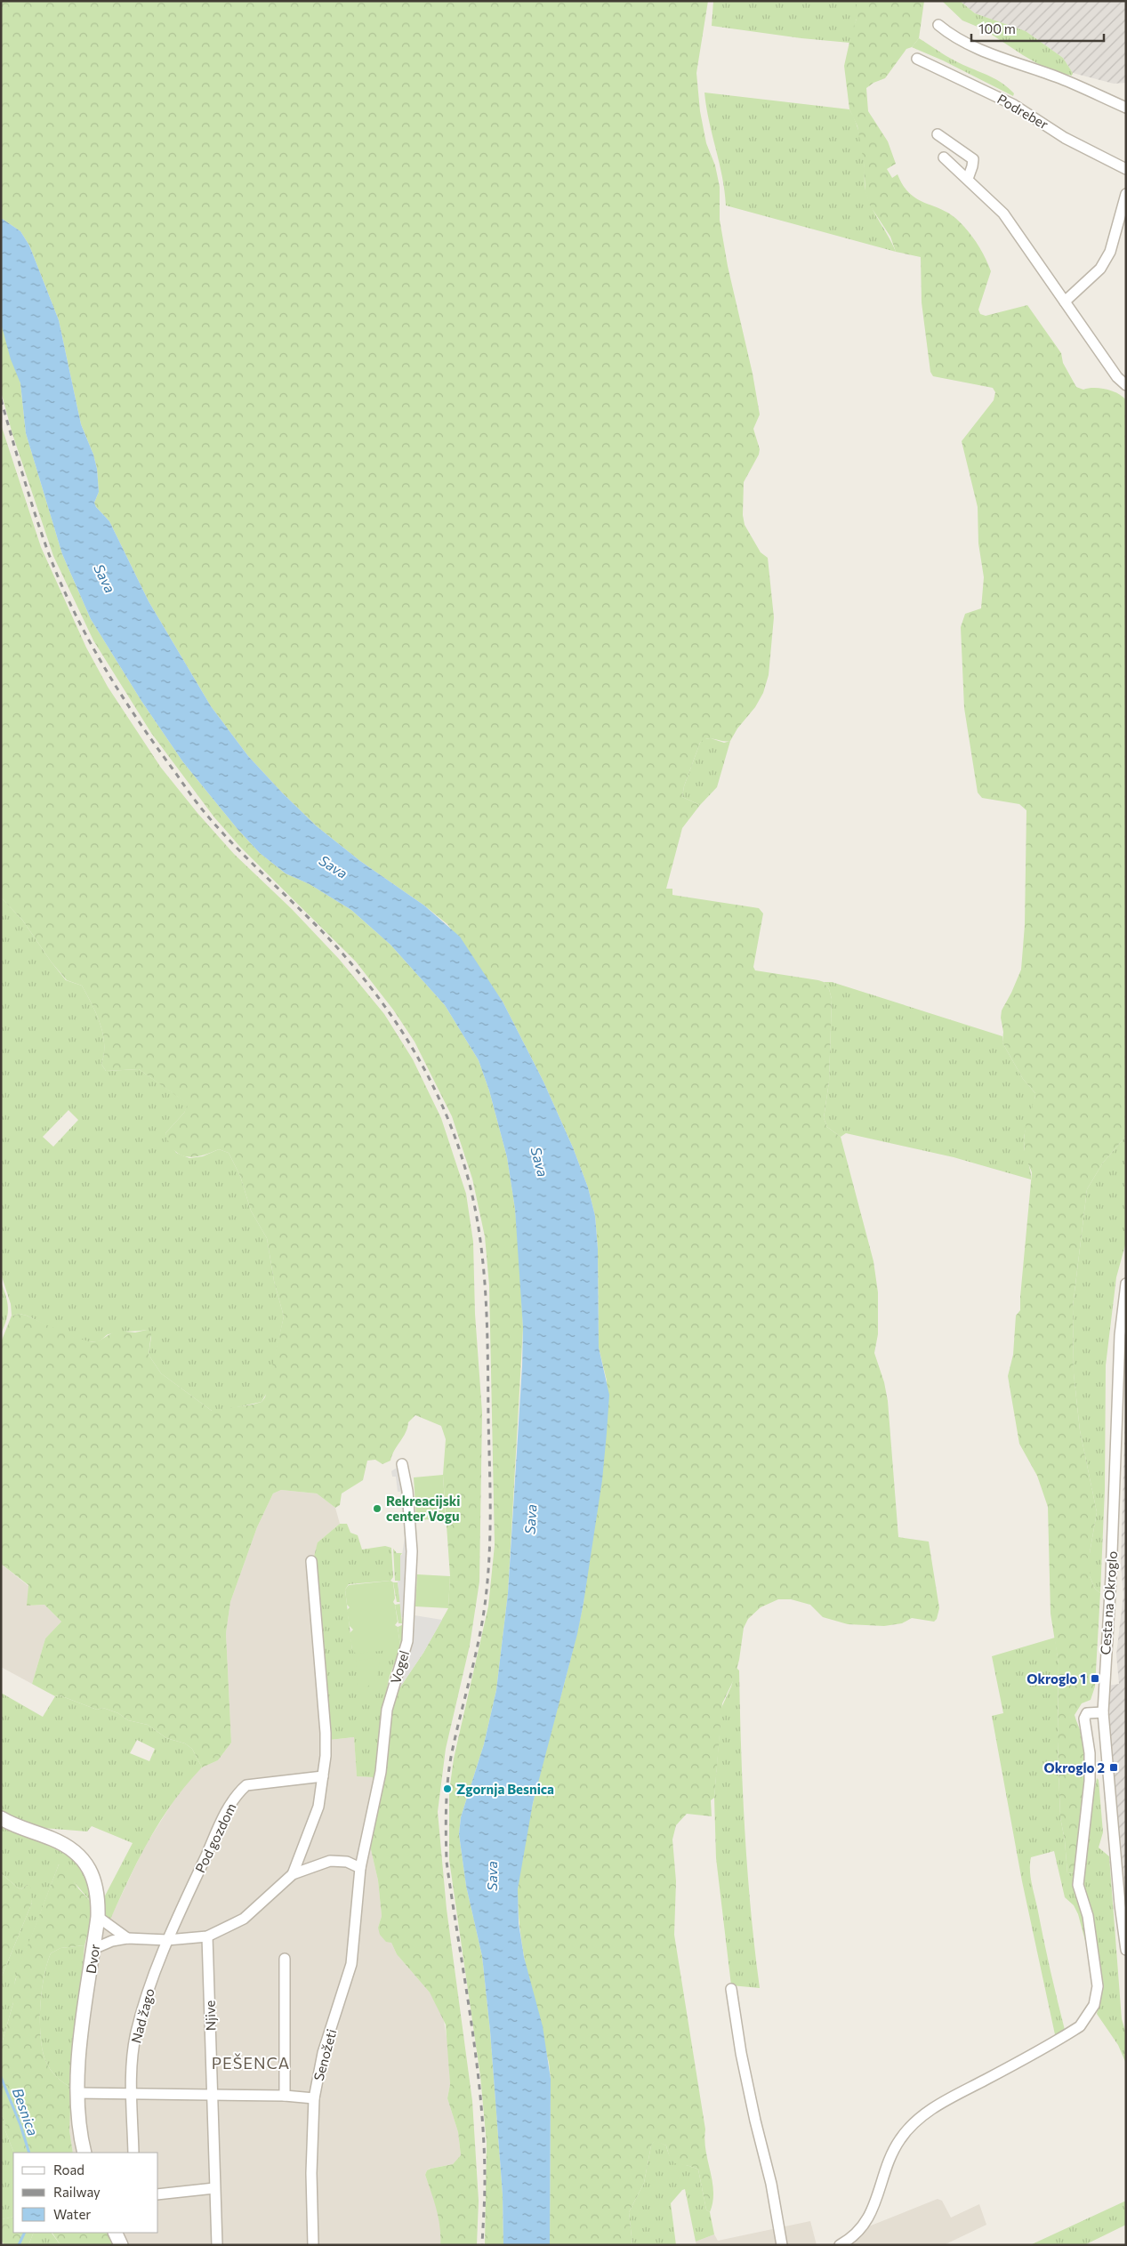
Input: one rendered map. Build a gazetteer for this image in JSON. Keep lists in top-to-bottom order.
{
  "streets": {
    "street": [
      "Podreber",
      "Cesta na Okroglo",
      "Vogel",
      "Pod gozdom",
      "Dvor",
      "Nad žago",
      "Njive",
      "Senožeti"
    ]
  },
  "crossings": [
    ["Vogel", "Senožeti"],
    ["Pod gozdom", "Nad žago"]
  ],
  "districts": ["PEŠENCA"],
  "water": ["Sava", "Besnica"],
  "places": {
    "other": ["Rekreacijski center Vogu", "Zgornja Besnica"],
    "transit": ["Okroglo 1", "Okroglo 2"]
  },
  "legend": ["Road", "Railway", "Water"],
  "scale_bar": "100 m"
}
